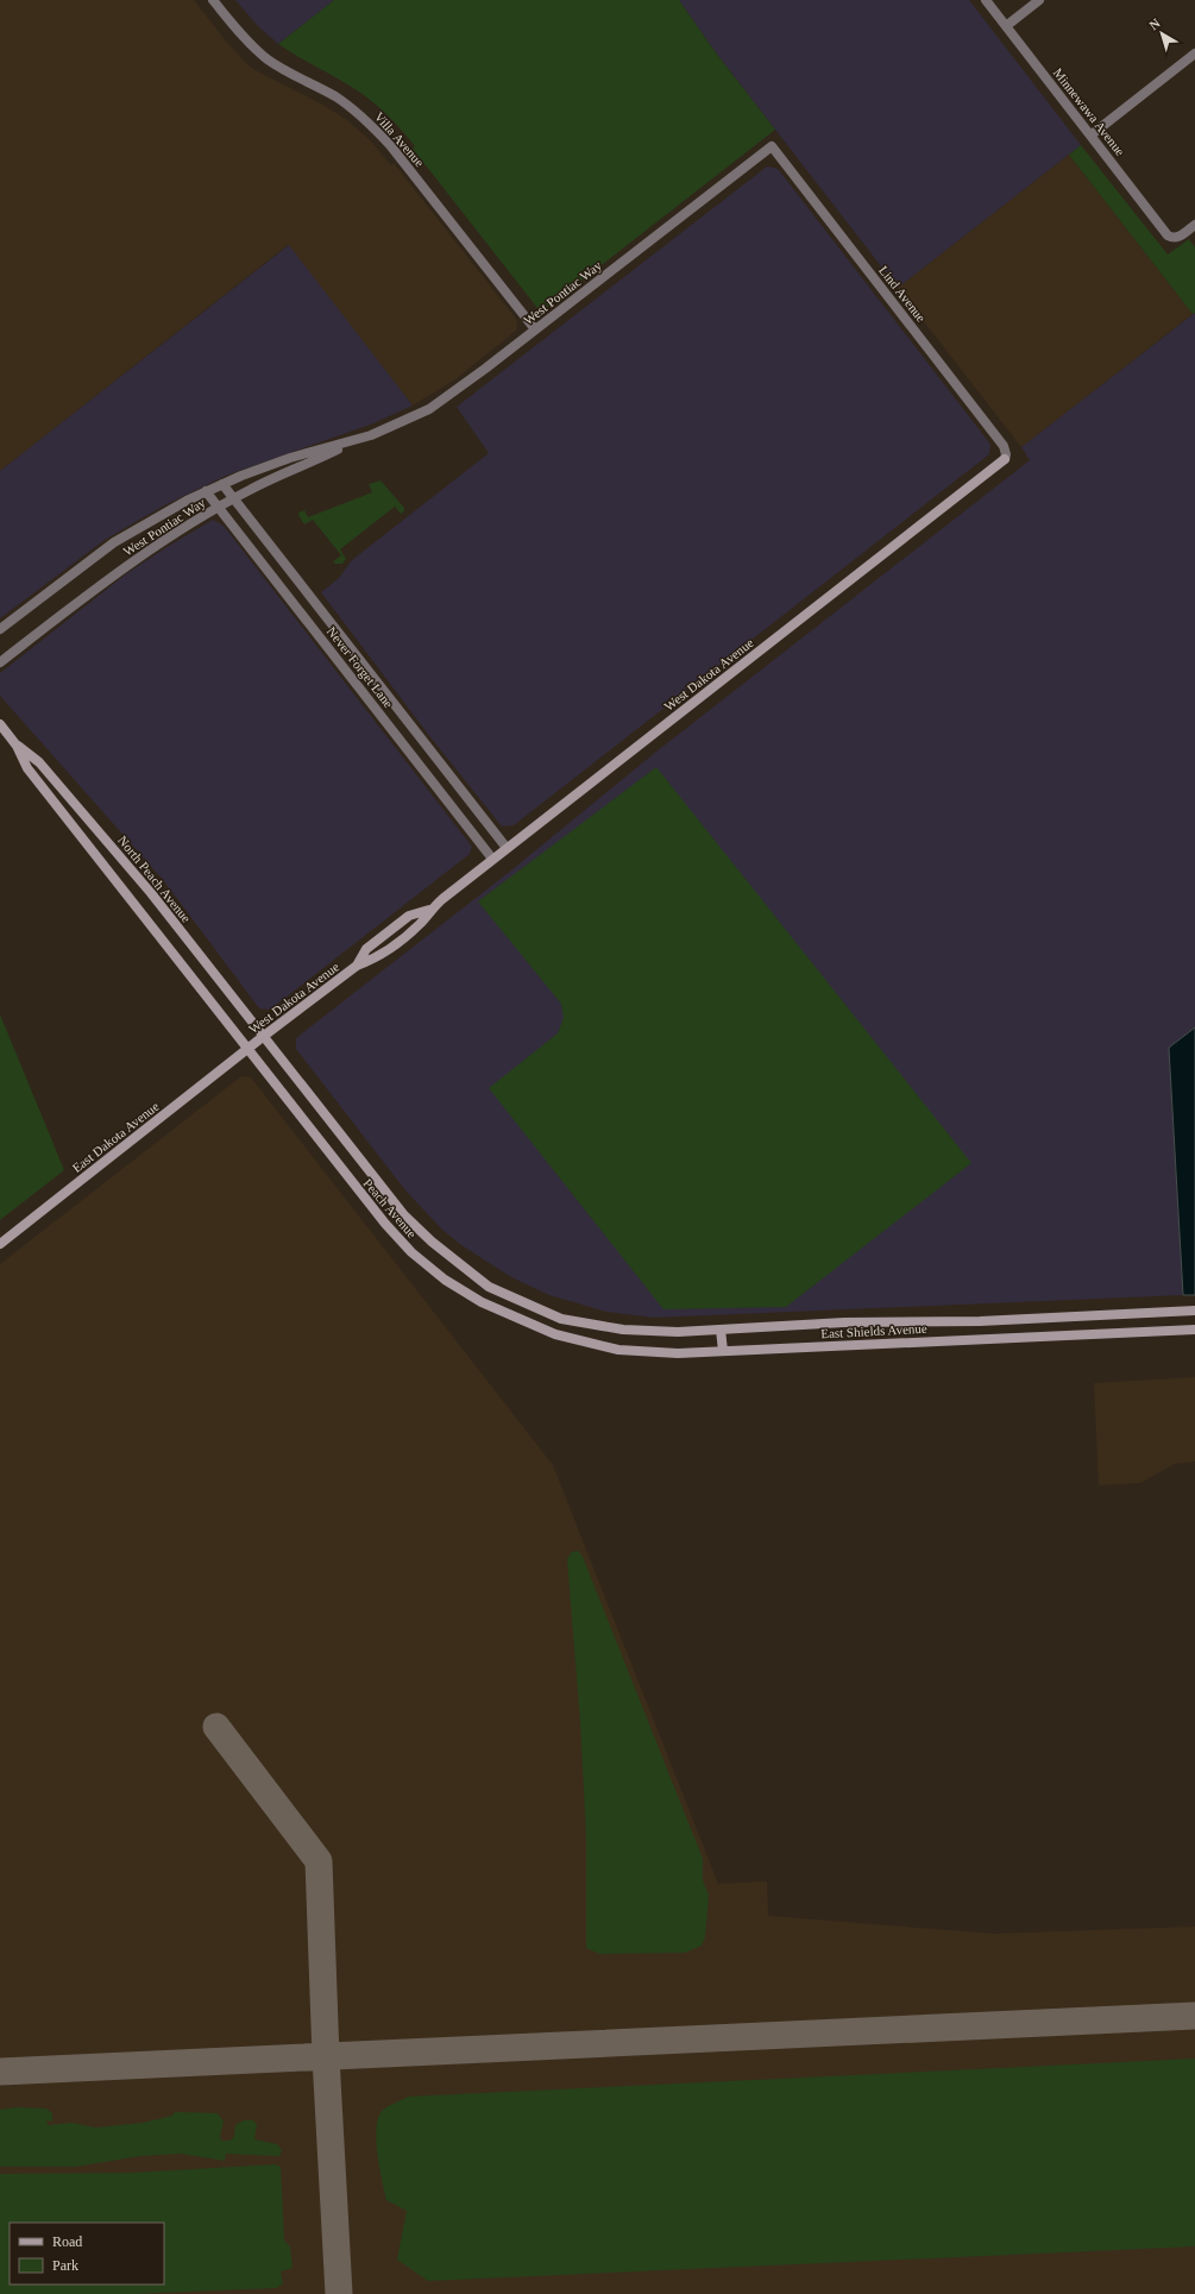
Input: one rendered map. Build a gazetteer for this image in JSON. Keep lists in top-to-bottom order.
{
  "streets": {
    "main road": [
      "West Dakota Avenue",
      "North Peach Avenue",
      "East Dakota Avenue",
      "Peach Avenue",
      "East Shields Avenue"
    ],
    "street": [
      "Minnewawa Avenue",
      "Villa Avenue",
      "West Pontiac Way",
      "Lind Avenue",
      "Never Forget Lane"
    ]
  },
  "crossings": [
    ["Villa Avenue", "West Pontiac Way"],
    ["West Pontiac Way", "Lind Avenue"],
    ["West Pontiac Way", "Never Forget Lane"],
    ["Lind Avenue", "West Dakota Avenue"],
    ["Never Forget Lane", "West Dakota Avenue"],
    ["West Dakota Avenue", "North Peach Avenue"],
    ["West Dakota Avenue", "East Dakota Avenue"],
    ["West Dakota Avenue", "Peach Avenue"],
    ["West Dakota Avenue", "East Shields Avenue"],
    ["North Peach Avenue", "East Dakota Avenue"],
    ["North Peach Avenue", "Peach Avenue"],
    ["North Peach Avenue", "East Shields Avenue"],
    ["East Dakota Avenue", "Peach Avenue"],
    ["Peach Avenue", "East Shields Avenue"]
  ],
  "legend": ["Road", "Park"],
  "north": "top left"
}
